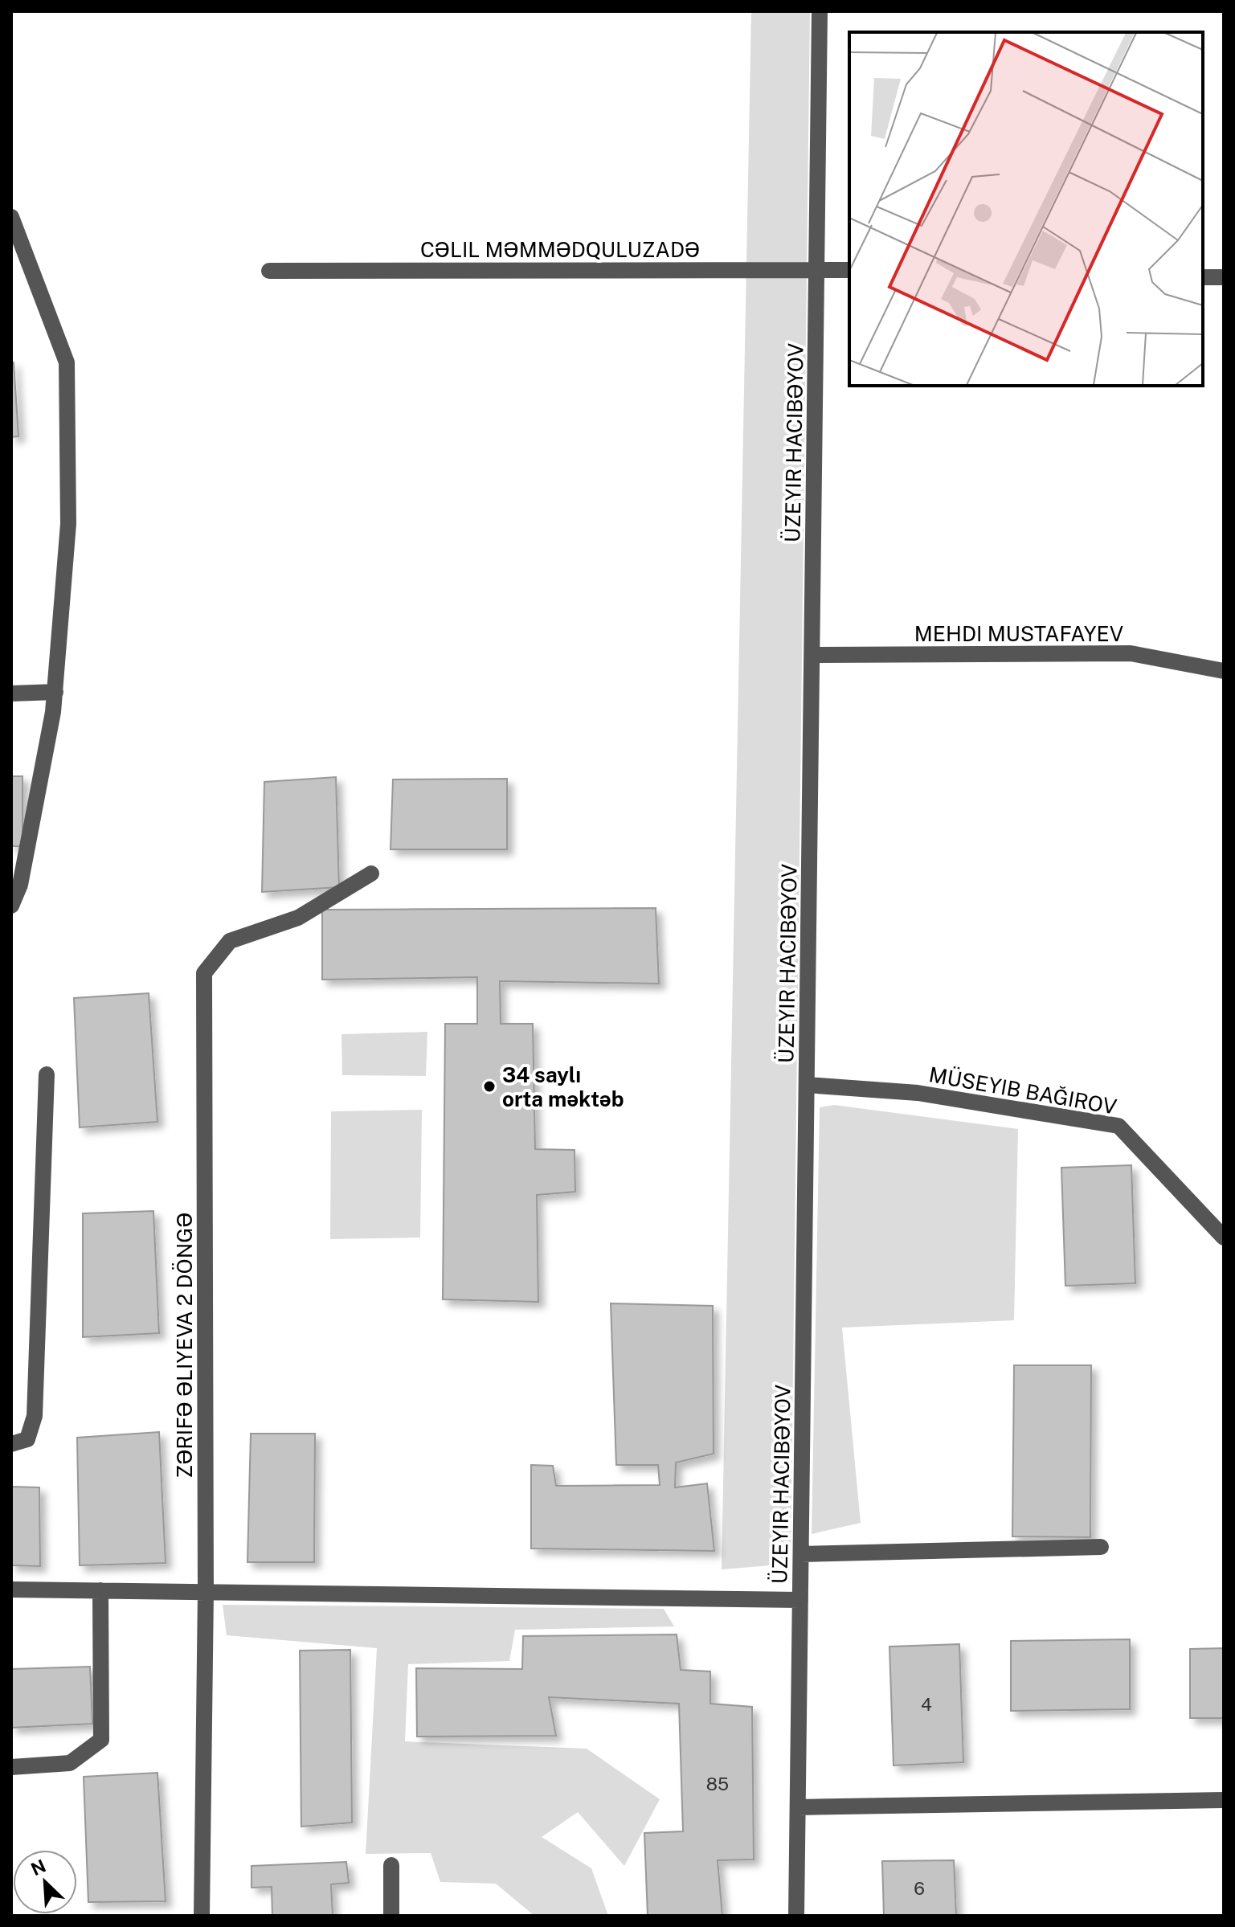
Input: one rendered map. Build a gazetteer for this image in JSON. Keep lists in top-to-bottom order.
{
  "streets": {
    "street": ["CƏLIL MƏMMƏDQULUZADƏ", "MEHDI MUSTAFAYEV", "ZƏRIFƏ ƏLIYEVA 2 DÖNGƏ"]
  },
  "places": ["34 saylı orta məktəb"],
  "house_numbers": ["4", "85", "6"],
  "north": "top left"
}
